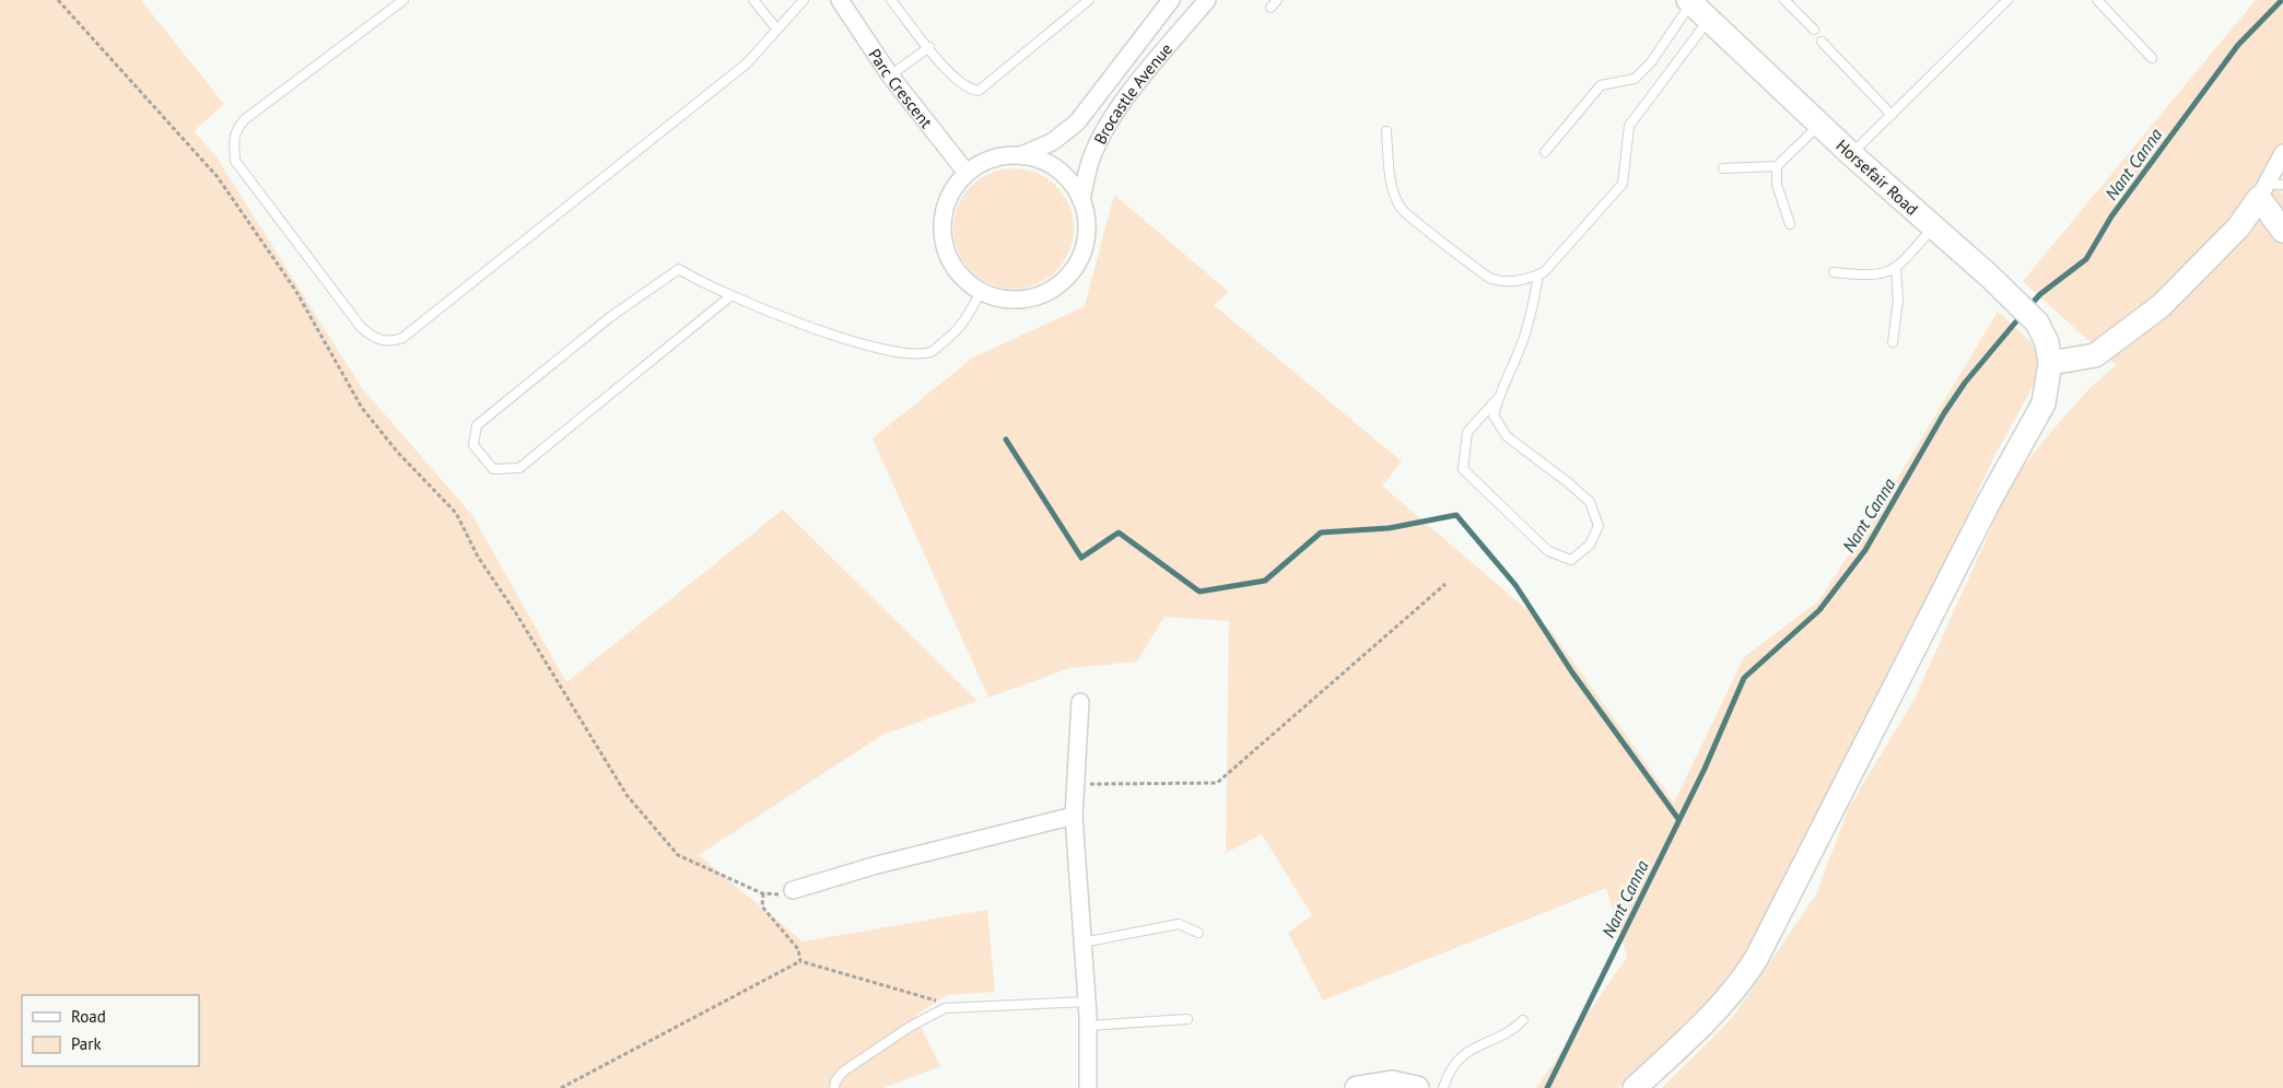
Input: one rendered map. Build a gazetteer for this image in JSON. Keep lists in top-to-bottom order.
{
  "streets": {
    "street": ["Parc Crescent", "Brocastle Avenue", "Horsefair Road"]
  },
  "crossings": [
    ["Parc Crescent", "Brocastle Avenue"]
  ],
  "water": ["Nant Canna"],
  "legend": ["Road", "Park"]
}
